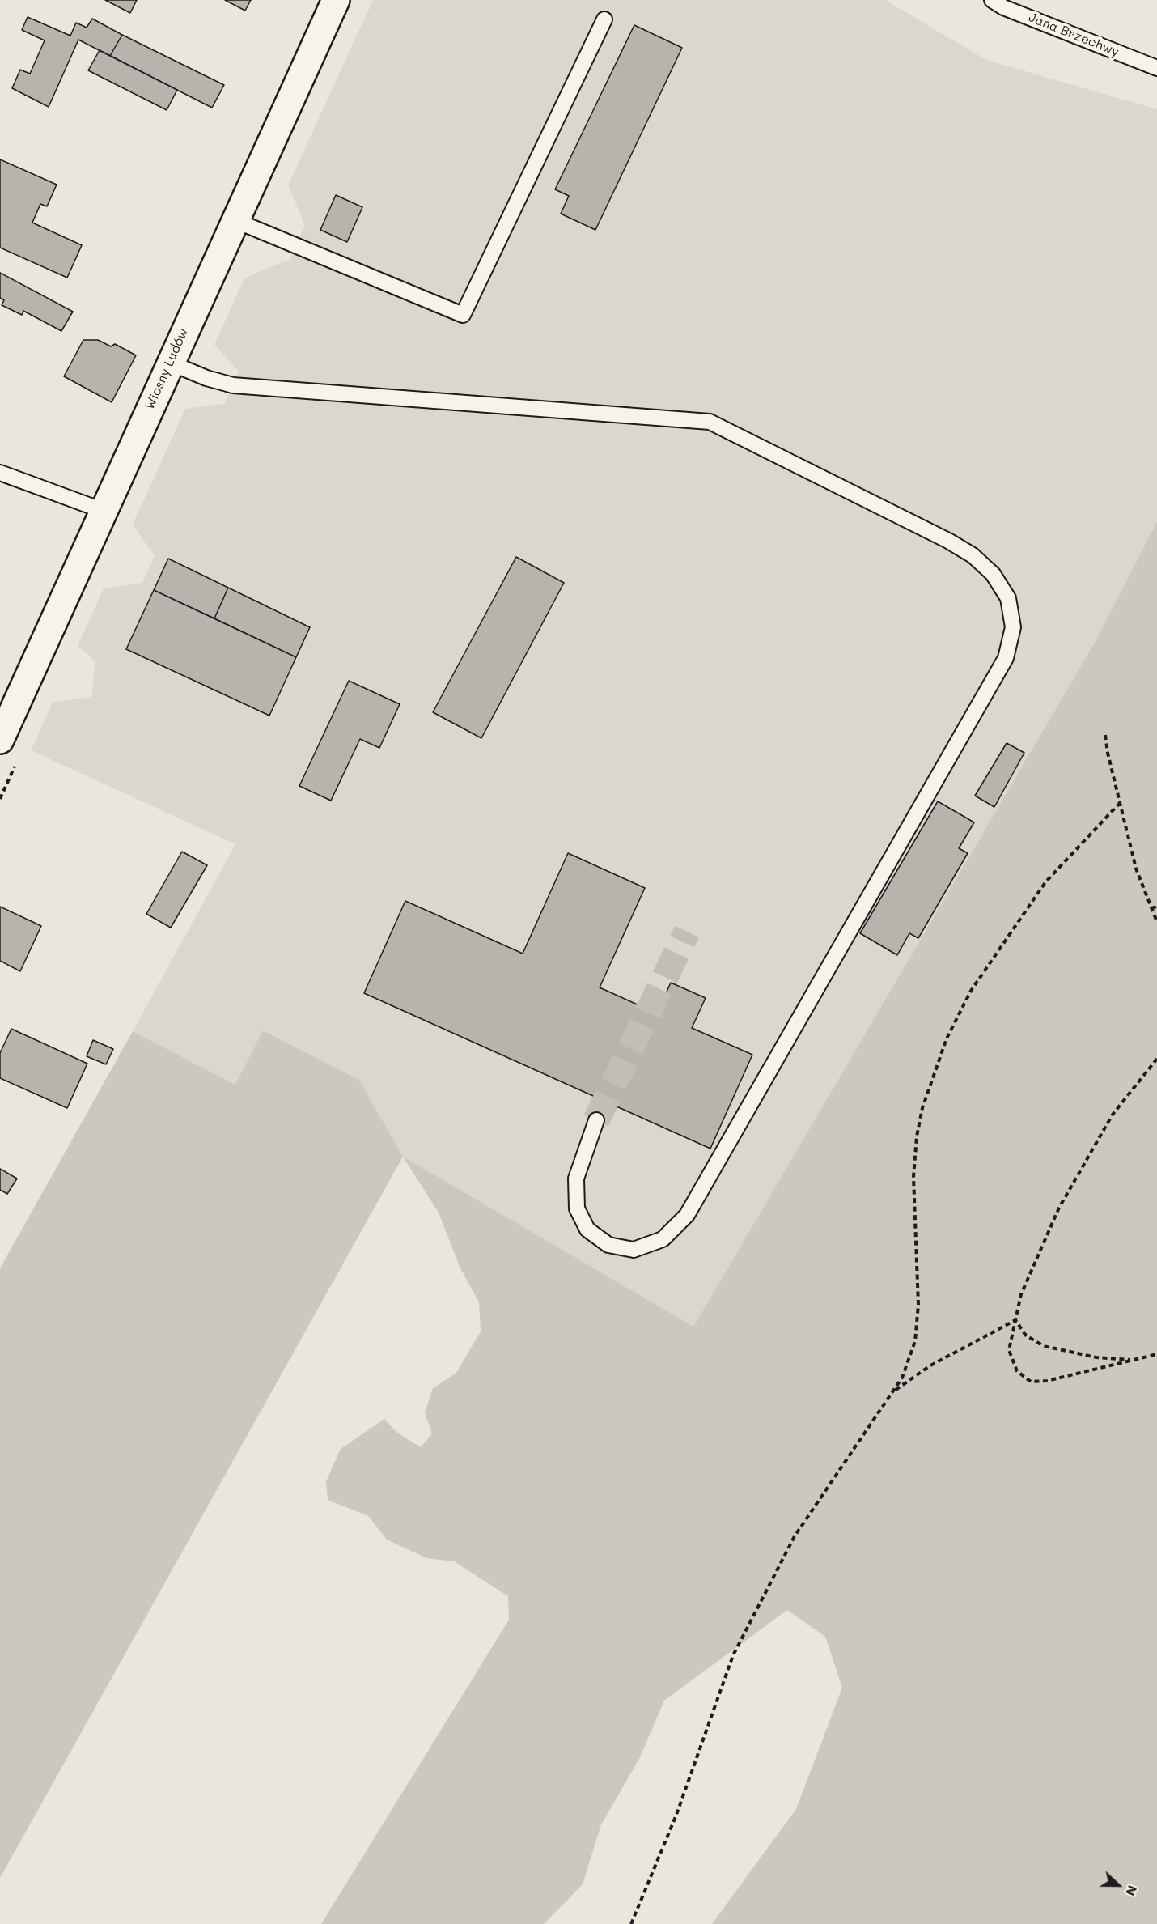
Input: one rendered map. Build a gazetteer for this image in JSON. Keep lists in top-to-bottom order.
{
  "streets": {
    "street": ["Wiosny Ludów"],
    "lane": ["Jana Brzechwy"]
  },
  "north": "right"
}
